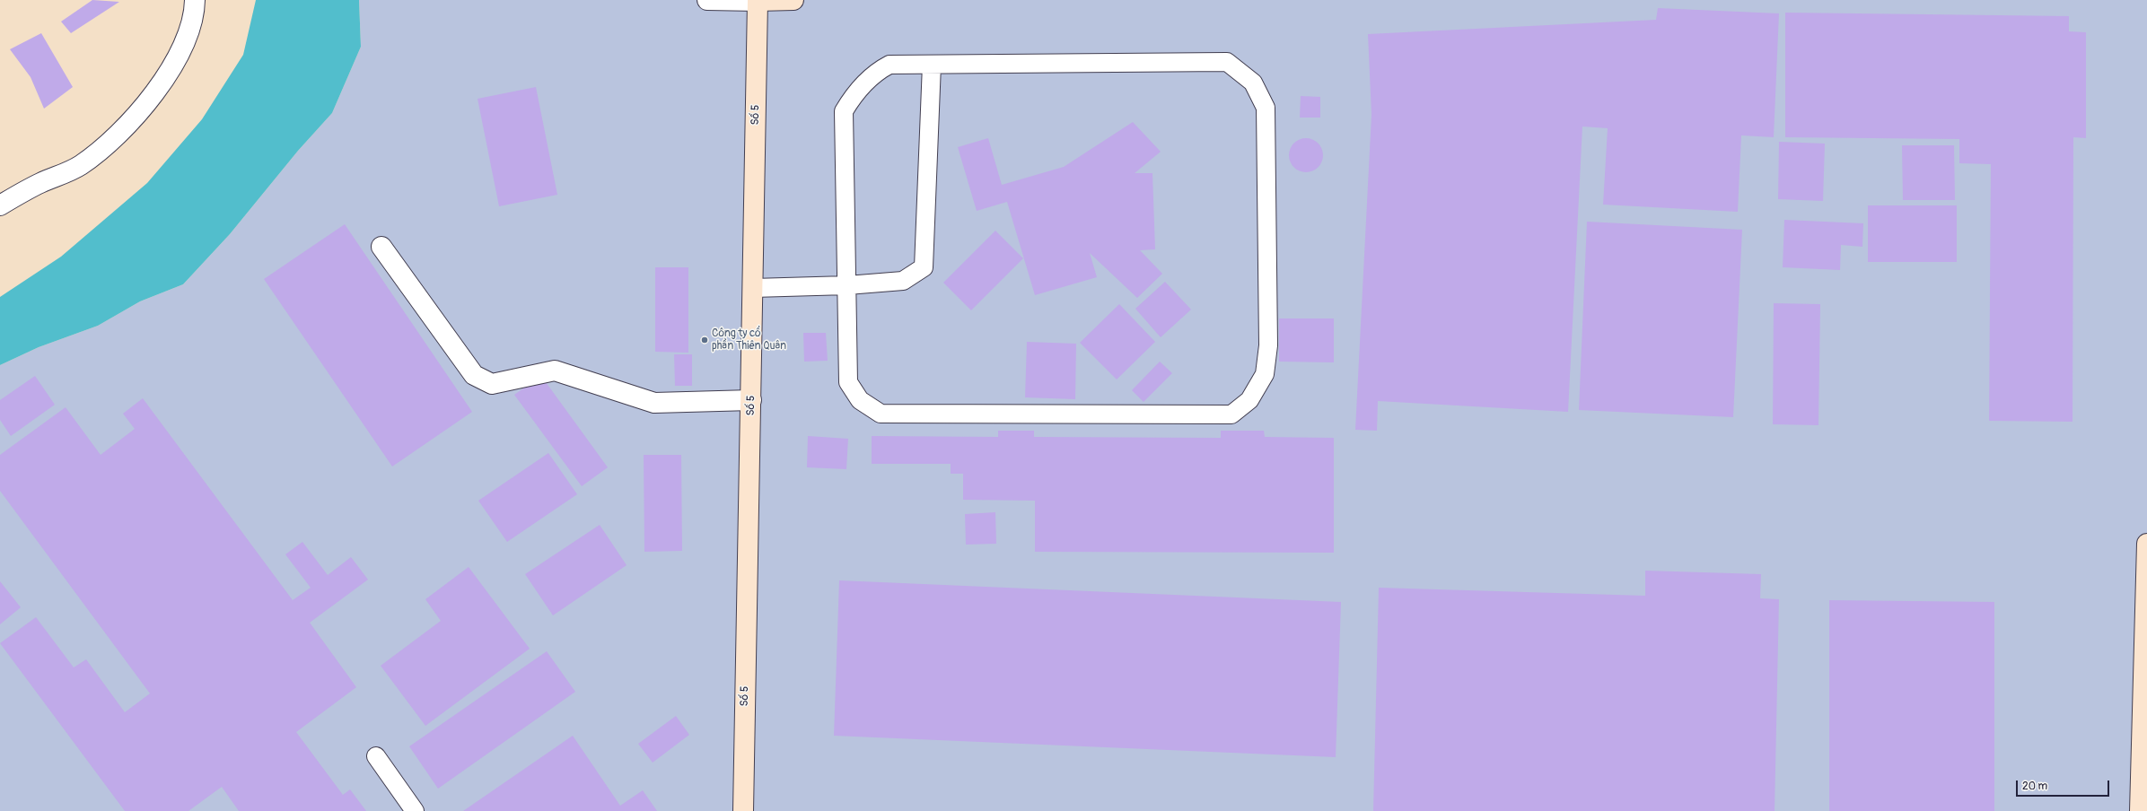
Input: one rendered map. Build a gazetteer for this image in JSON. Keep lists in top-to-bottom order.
{
  "streets": {
    "street": ["Số 5"]
  },
  "places": ["Công ty cổ phần Thiên Quân"],
  "scale_bar": "20 m"
}
